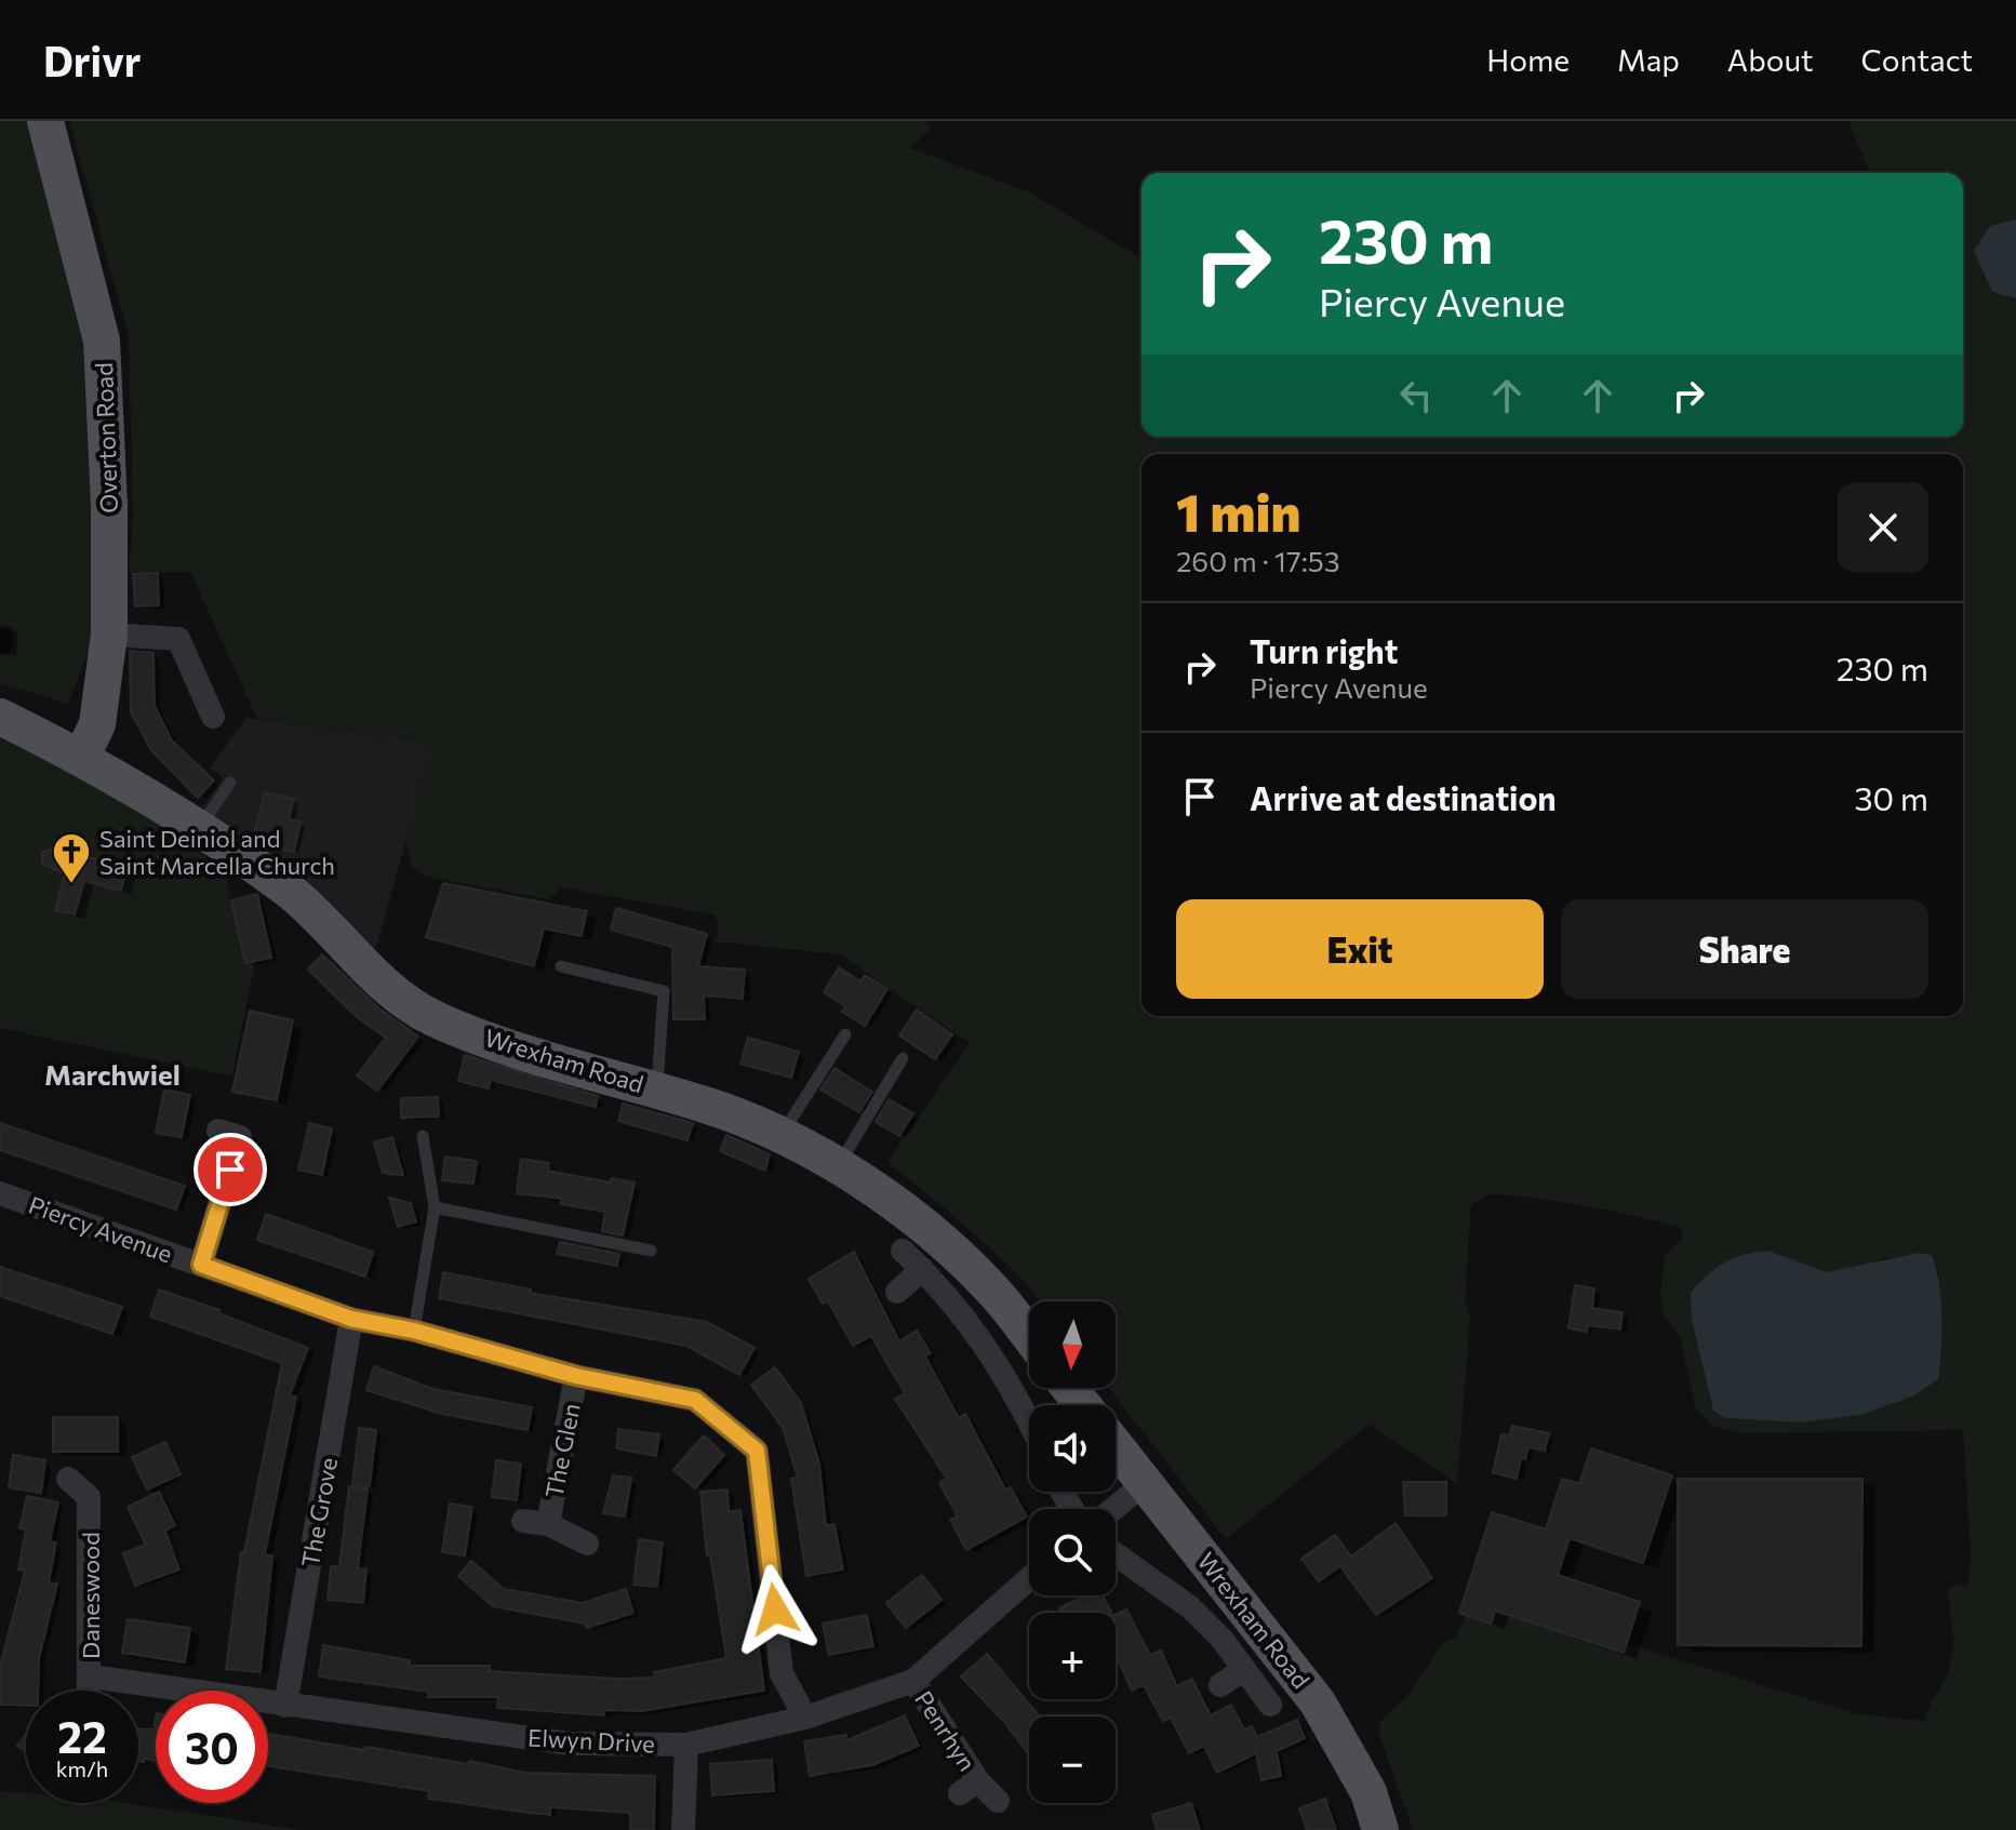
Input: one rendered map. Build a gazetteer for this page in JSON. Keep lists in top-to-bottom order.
{
  "streets": {
    "main road": ["Overton Road", "Wrexham Road"],
    "street": [
      "Piercy Avenue",
      "The Glen",
      "The Grove",
      "Daneswood",
      "Penrhyn",
      "Elwyn Drive"
    ]
  },
  "crossings": [
    ["Overton Road", "Wrexham Road"],
    ["Piercy Avenue", "The Glen"],
    ["Piercy Avenue", "The Grove"],
    ["Piercy Avenue", "Elwyn Drive"],
    ["The Grove", "Elwyn Drive"],
    ["Daneswood", "Elwyn Drive"],
    ["Penrhyn", "Elwyn Drive"]
  ],
  "districts": ["Marchwiel"],
  "places": {
    "church": ["Saint Deiniol and Saint Marcella Church"]
  },
  "north": "bottom",
  "page": {
    "header": "Drivr",
    "nav": [
      "Home",
      "Map",
      "About",
      "Contact"
    ],
    "turn": ["230 m", "Piercy Avenue"],
    "heading": ["1 min", "260 m · 17:53"],
    "list": [
      {
        "name": "Turn right",
        "note": "Piercy Avenue",
        "value": "230 m"
      },
      {
        "name": "Arrive at destination",
        "value": "30 m"
      }
    ],
    "buttons": ["Exit", "Share"],
    "map_buttons": ["+", "−"],
    "speed": "22 km/h",
    "limit": "30"
  }
}
